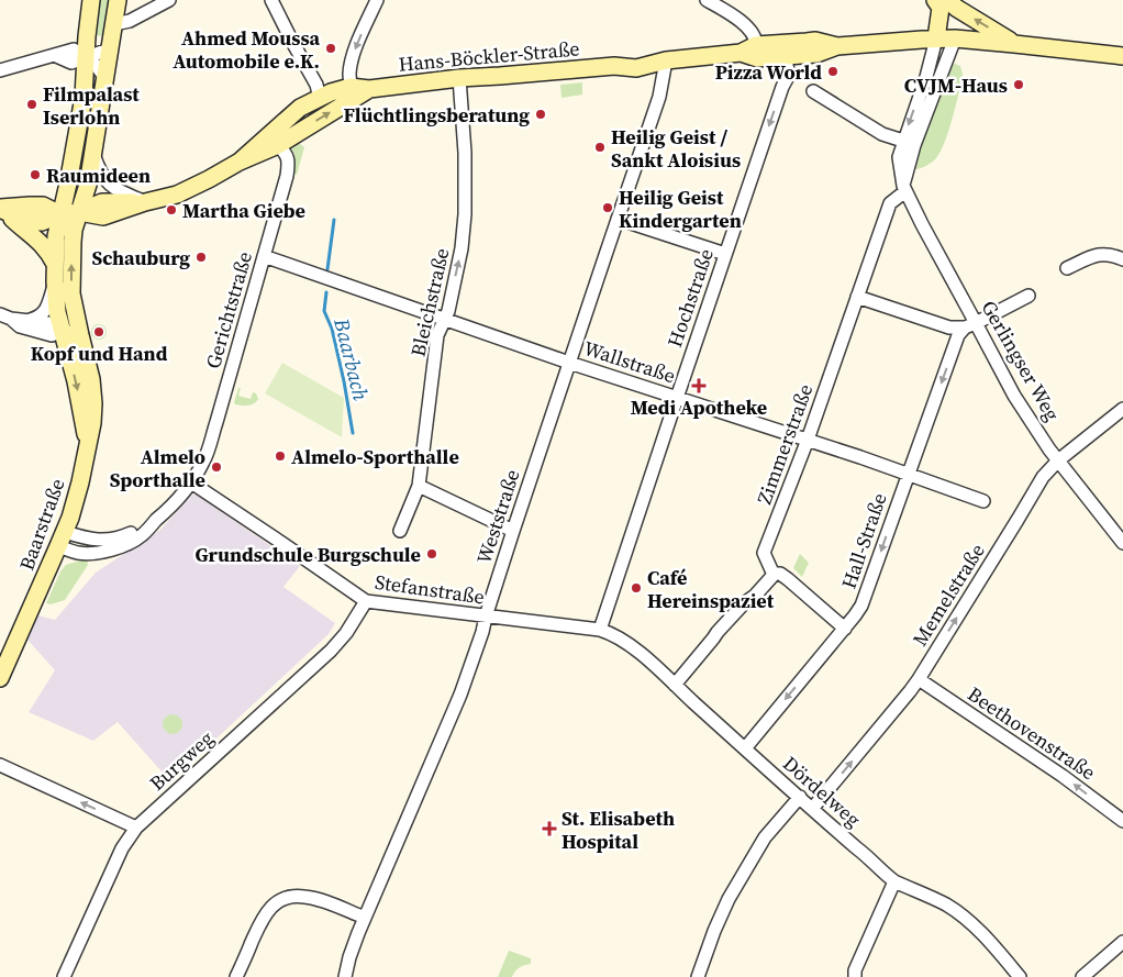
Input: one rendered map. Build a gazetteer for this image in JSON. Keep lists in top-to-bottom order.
{
  "streets": {
    "main road": ["Hans-Böckler-Straße", "Baarstraße"],
    "street": [
      "Hochstraße",
      "Bleichstraße",
      "Gerichtstraße",
      "Gerlingser Weg",
      "Wallstraße",
      "Zimmerstraße",
      "Weststraße",
      "Hall-Straße",
      "Stefanstraße",
      "Memelstraße",
      "Beethovenstraße",
      "Burgweg",
      "Dördelweg"
    ]
  },
  "crossings": [
    ["Hans-Böckler-Straße", "Hochstraße"],
    ["Hans-Böckler-Straße", "Bleichstraße"],
    ["Hans-Böckler-Straße", "Gerichtstraße"],
    ["Hans-Böckler-Straße", "Weststraße"],
    ["Hans-Böckler-Straße", "Baarstraße"],
    ["Hochstraße", "Wallstraße"],
    ["Hochstraße", "Stefanstraße"],
    ["Hochstraße", "Dördelweg"],
    ["Bleichstraße", "Wallstraße"],
    ["Gerichtstraße", "Wallstraße"],
    ["Gerichtstraße", "Baarstraße"],
    ["Gerichtstraße", "Stefanstraße"],
    ["Gerlingser Weg", "Zimmerstraße"],
    ["Gerlingser Weg", "Hall-Straße"],
    ["Gerlingser Weg", "Memelstraße"],
    ["Wallstraße", "Zimmerstraße"],
    ["Wallstraße", "Weststraße"],
    ["Wallstraße", "Hall-Straße"],
    ["Zimmerstraße", "Dördelweg"],
    ["Weststraße", "Stefanstraße"],
    ["Hall-Straße", "Dördelweg"],
    ["Stefanstraße", "Burgweg"],
    ["Stefanstraße", "Dördelweg"],
    ["Memelstraße", "Beethovenstraße"],
    ["Memelstraße", "Dördelweg"]
  ],
  "one_way": [
    "Bleichstraße",
    "Hall-Straße",
    "Memelstraße",
    "Beethovenstraße"
  ],
  "water": ["Baarbach"],
  "places": {
    "other": [
      "Ahmed Moussa Automobile e.K.",
      "Pizza World",
      "CVJM-Haus",
      "Filmpalast Iserlohn",
      "Flüchtlingsberatung",
      "Heilig Geist / Sankt Aloisius",
      "Raumideen",
      "Heilig Geist Kindergarten",
      "Martha Giebe",
      "Schauburg",
      "Kopf und Hand",
      "Almelo-Sporthalle",
      "Almelo Sporthalle",
      "Grundschule Burgschule",
      "Café Hereinspaziet"
    ],
    "health": ["Medi Apotheke", "St. Elisabeth Hospital"]
  }
}
